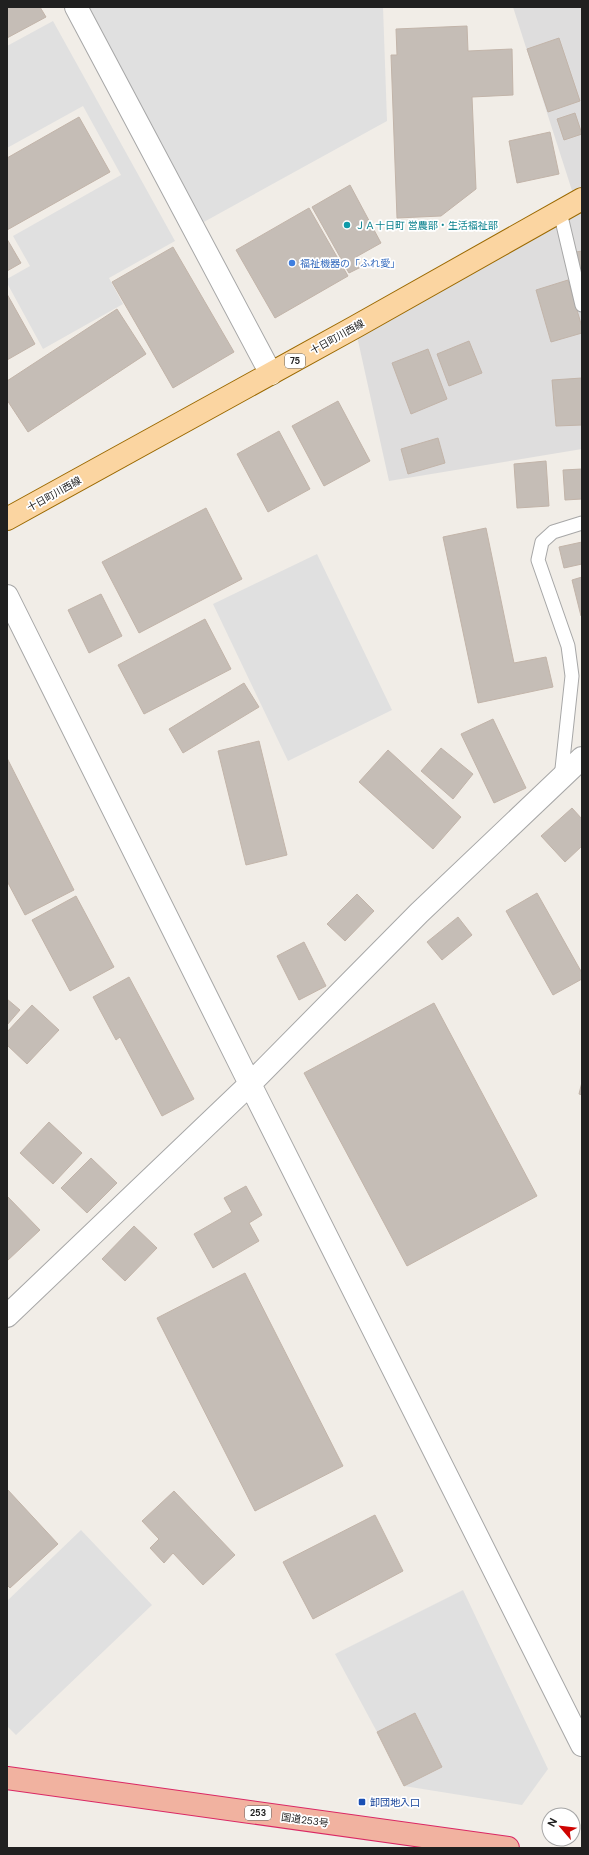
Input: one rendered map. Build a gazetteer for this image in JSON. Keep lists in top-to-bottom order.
{
  "streets": {
    "highway": ["253", "国道253号"],
    "main road": ["十日町川西線", "75"]
  },
  "places": {
    "other": ["ＪＡ十日町 営農部・生活福祉部", "福祉機器の「ふれ愛」"],
    "transit": ["卸団地入口"]
  },
  "north": "top left"
}
